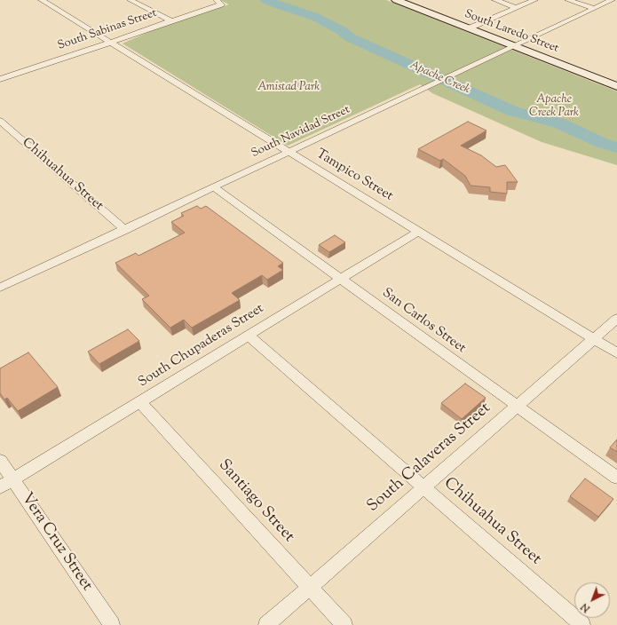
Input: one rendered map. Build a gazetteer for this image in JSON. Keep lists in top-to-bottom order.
{
  "streets": {
    "main road": ["South Laredo Street"],
    "street": [
      "South Sabinas Street",
      "South Navidad Street",
      "Chihuahua Street",
      "Tampico Street",
      "San Carlos Street",
      "South Chupaderas Street",
      "South Calaveras Street",
      "Santiago Street",
      "Vera Cruz Street"
    ]
  },
  "crossings": [
    ["South Sabinas Street", "Tampico Street"],
    ["South Laredo Street", "South Navidad Street"],
    ["South Navidad Street", "Chihuahua Street"],
    ["South Navidad Street", "Tampico Street"],
    ["South Navidad Street", "San Carlos Street"],
    ["Chihuahua Street", "South Chupaderas Street"],
    ["Chihuahua Street", "South Calaveras Street"],
    ["Tampico Street", "South Chupaderas Street"],
    ["Tampico Street", "South Calaveras Street"],
    ["San Carlos Street", "South Chupaderas Street"],
    ["San Carlos Street", "South Calaveras Street"],
    ["South Chupaderas Street", "Santiago Street"],
    ["South Chupaderas Street", "Vera Cruz Street"],
    ["South Calaveras Street", "Santiago Street"]
  ],
  "water": ["Apache Creek"],
  "parks": ["Amistad Park", "Apache Creek Park"],
  "north": "bottom left"
}
